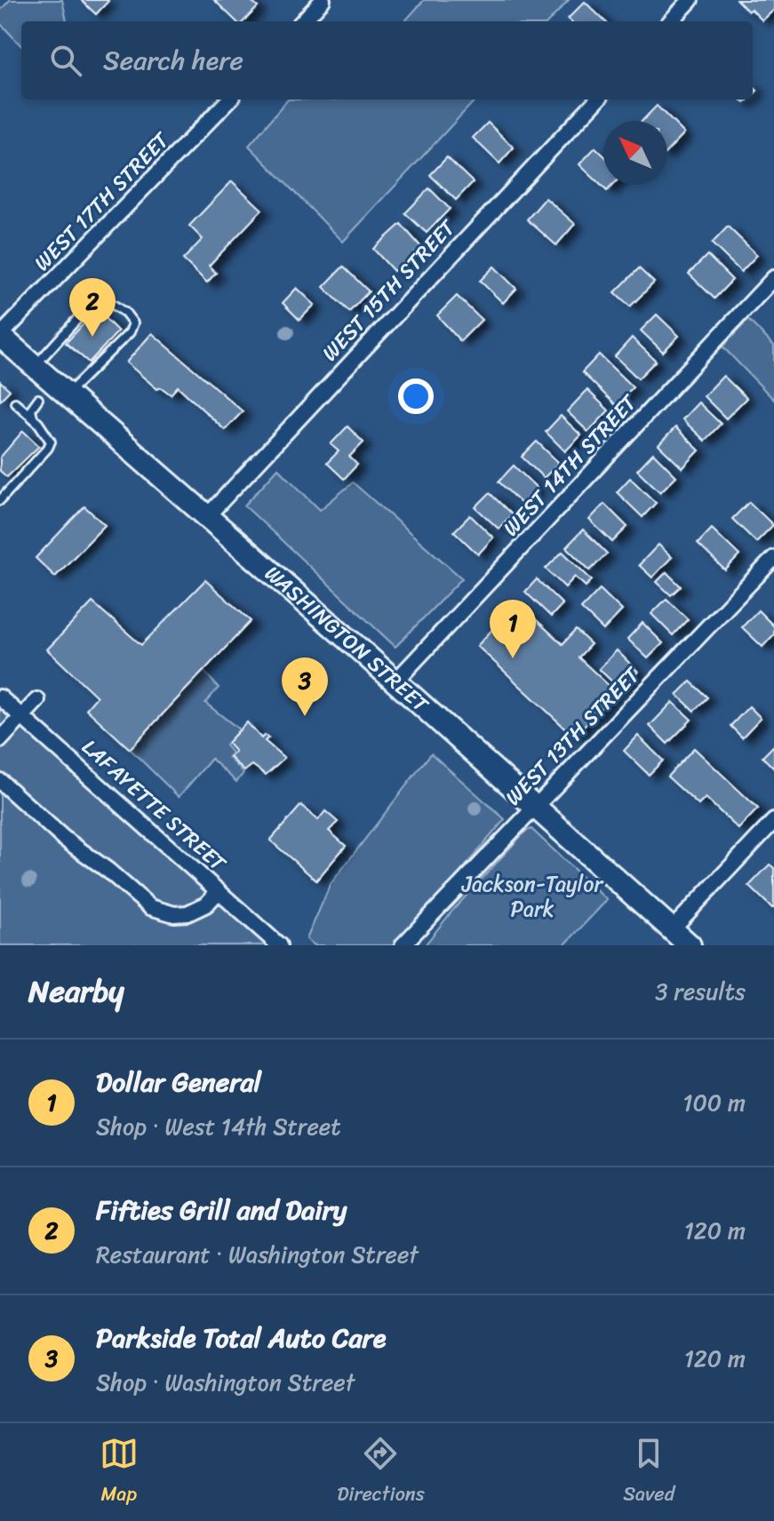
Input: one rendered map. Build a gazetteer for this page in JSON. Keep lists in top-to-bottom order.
{
  "streets": {
    "main road": ["WASHINGTON STREET"],
    "street": [
      "WEST 17TH STREET",
      "WEST 15TH STREET",
      "WEST 14TH STREET",
      "WEST 13TH STREET",
      "LAFAYETTE STREET"
    ]
  },
  "crossings": [
    ["WEST 17TH STREET", "WASHINGTON STREET"],
    ["WEST 15TH STREET", "WASHINGTON STREET"],
    ["WEST 14TH STREET", "WASHINGTON STREET"],
    ["WASHINGTON STREET", "WEST 13TH STREET"]
  ],
  "parks": ["Jackson-Taylor Park"],
  "north": "top left",
  "page": {
    "search": "Search here",
    "pins": ["2", "1", "3"],
    "heading": ["Nearby", "3 results"],
    "list": [
      {
        "mark": "1",
        "name": "Dollar General",
        "note": "Shop · West 14th Street",
        "value": "100 m"
      },
      {
        "mark": "2",
        "name": "Fifties Grill and Dairy",
        "note": "Restaurant · Washington Street",
        "value": "120 m"
      },
      {
        "mark": "3",
        "name": "Parkside Total Auto Care",
        "note": "Shop · Washington Street",
        "value": "120 m"
      }
    ],
    "nav": ["Map", "Directions", "Saved"]
  }
}
